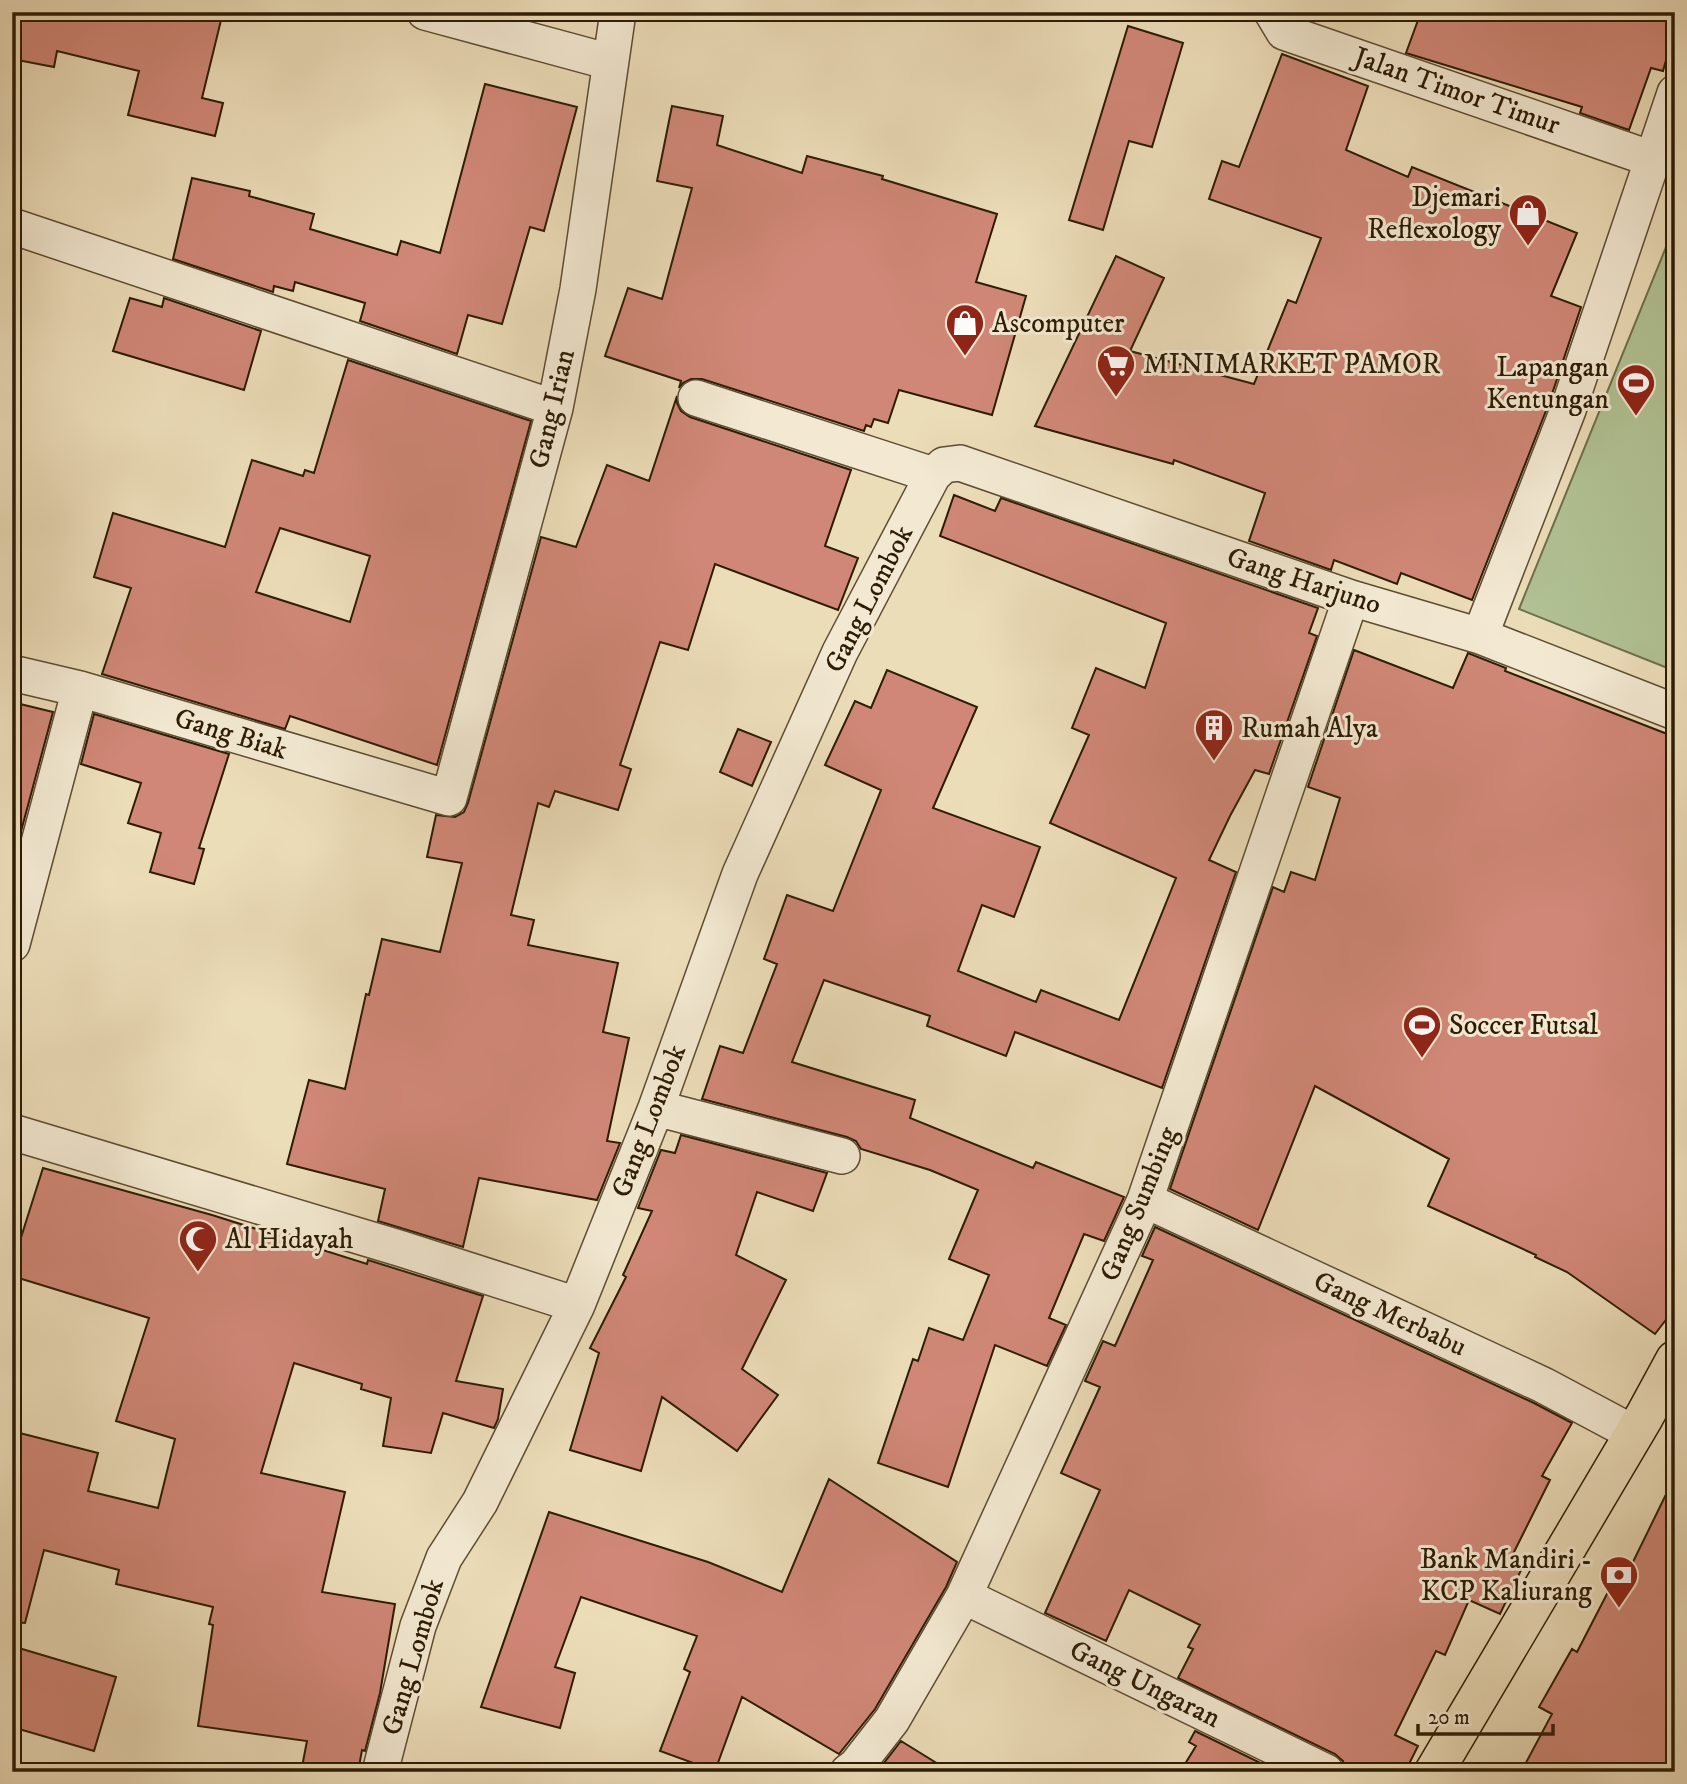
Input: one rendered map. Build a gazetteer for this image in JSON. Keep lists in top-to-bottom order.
{
  "streets": {
    "street": [
      "Jalan Timor Timur",
      "Gang Irian",
      "Gang Harjuno",
      "Gang Lombok",
      "Gang Biak",
      "Gang Sumbing",
      "Gang Merbabu",
      "Gang Ungaran"
    ]
  },
  "crossings": [
    ["Gang Irian", "Gang Biak"],
    ["Gang Harjuno", "Gang Lombok"],
    ["Gang Harjuno", "Gang Sumbing"],
    ["Gang Sumbing", "Gang Merbabu"],
    ["Gang Sumbing", "Gang Ungaran"]
  ],
  "places": {
    "shop": ["Djemari Reflexology", "Ascomputer"],
    "supermarket": ["MINIMARKET PAMOR"],
    "sports": ["Lapangan Kentungan", "Soccer Futsal"],
    "building": ["Rumah Alya"],
    "mosque": ["Al Hidayah"],
    "bank": ["Bank Mandiri - KCP Kaliurang"]
  },
  "scale_bar": "20 m"
}
